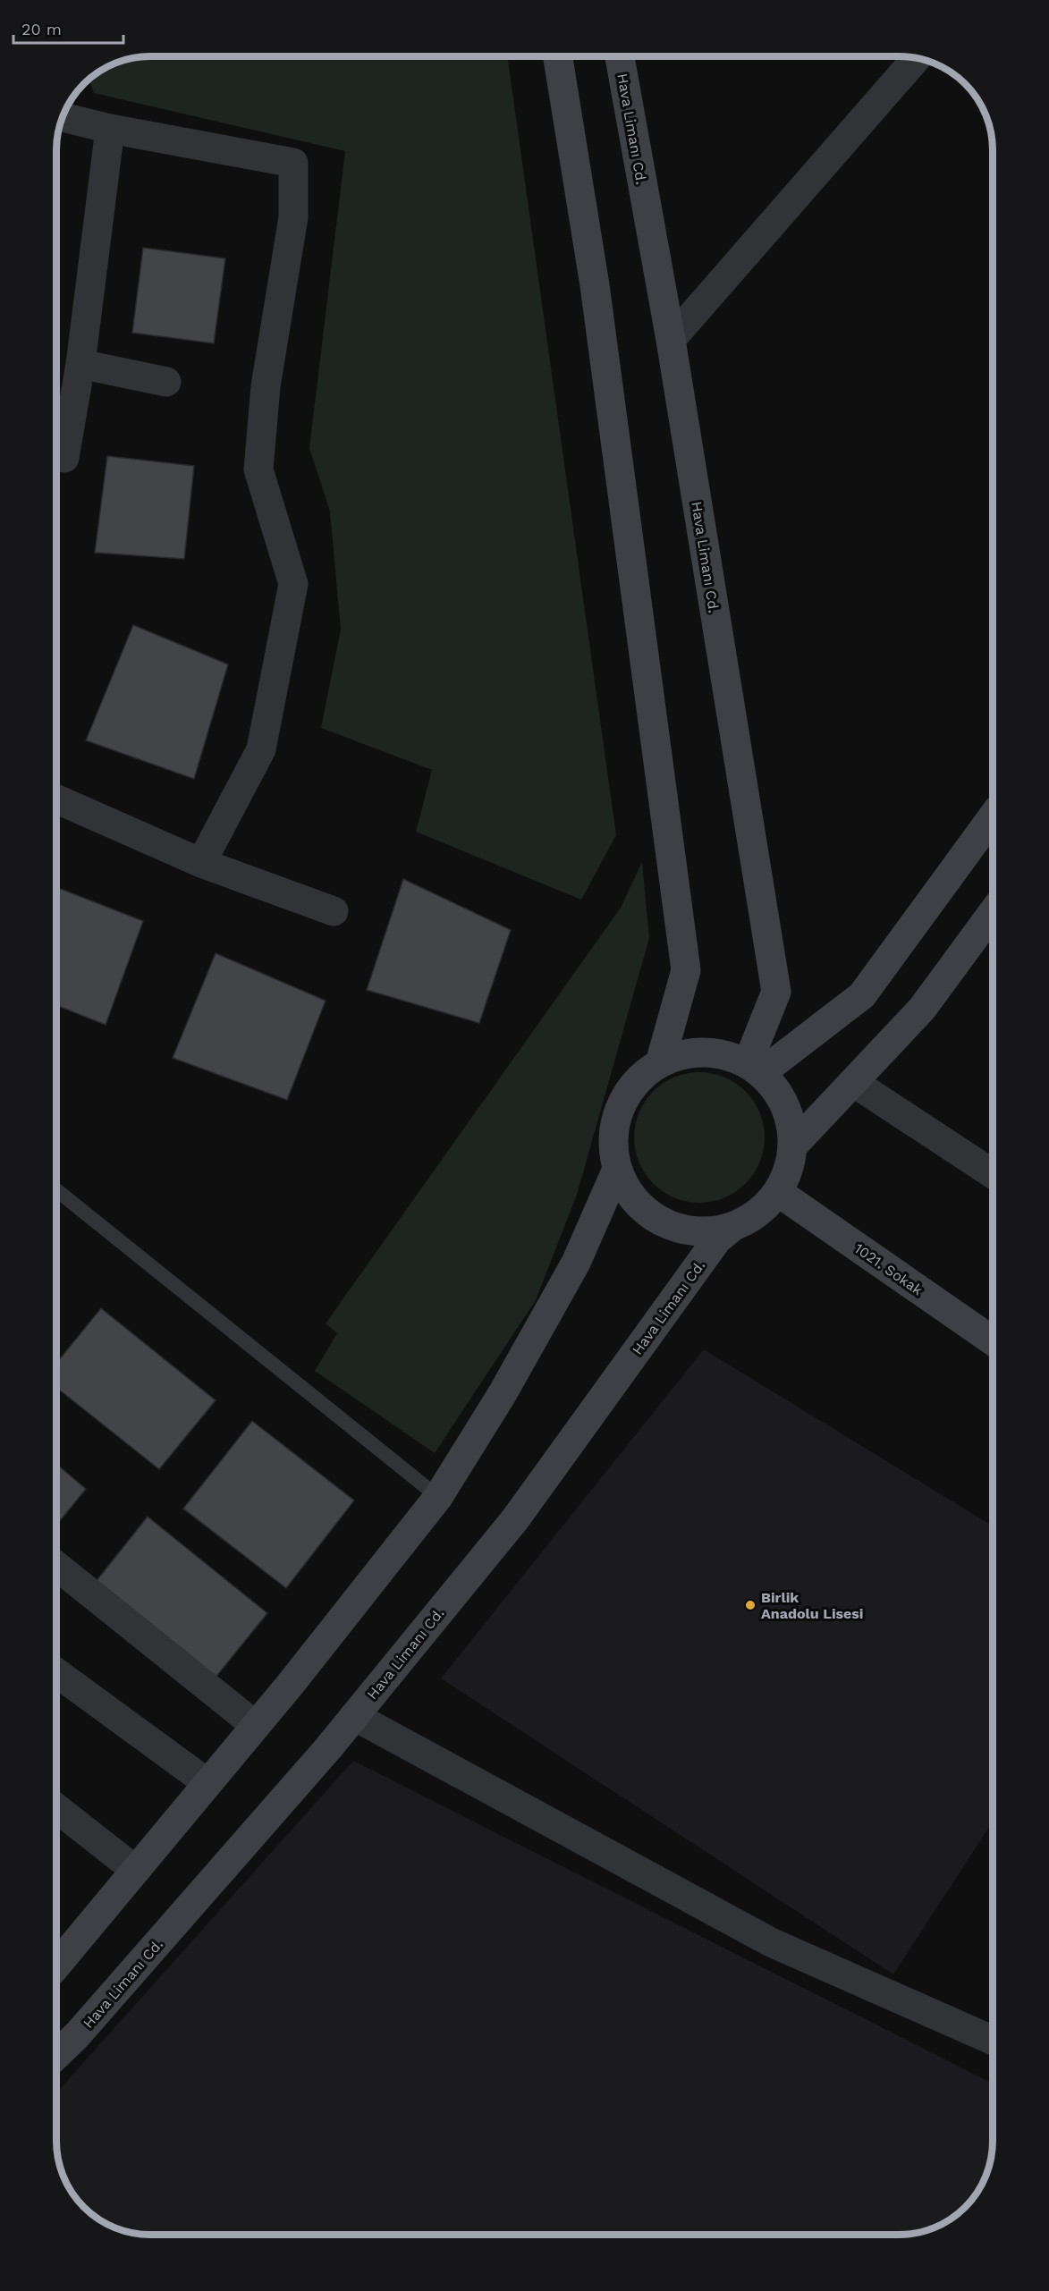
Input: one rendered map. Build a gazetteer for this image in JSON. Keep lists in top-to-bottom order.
{
  "streets": {
    "main road": ["Hava Limanı Cd.", "1021. Sokak"]
  },
  "crossings": [
    ["Hava Limanı Cd.", "1021. Sokak"]
  ],
  "places": ["Birlik Anadolu Lisesi"],
  "scale_bar": "20 m"
}
